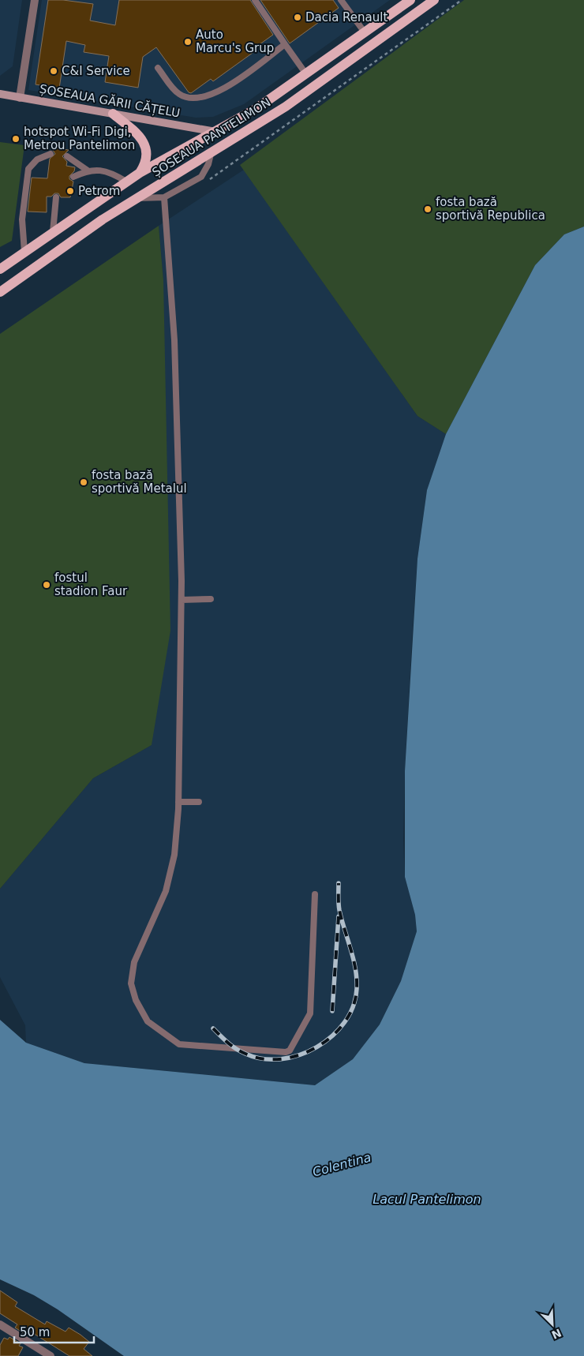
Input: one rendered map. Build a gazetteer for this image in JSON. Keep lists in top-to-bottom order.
{
  "streets": {
    "main road": ["ȘOSEAUA GĂRII CĂȚELU", "ȘOSEAUA PANTELIMON"]
  },
  "crossings": [
    ["ȘOSEAUA GĂRII CĂȚELU", "ȘOSEAUA PANTELIMON"]
  ],
  "water": ["Colentina", "Lacul Pantelimon"],
  "places": [
    "Dacia Renault",
    "Auto Marcu's Grup",
    "C&I Service",
    "hotspot Wi-Fi Digi, Metrou Pantelimon",
    "Petrom",
    "fosta bază sportivă Republica",
    "fosta bază sportivă Metalul",
    "fostul stadion Faur"
  ],
  "scale_bar": "50 m",
  "north": "bottom right"
}
